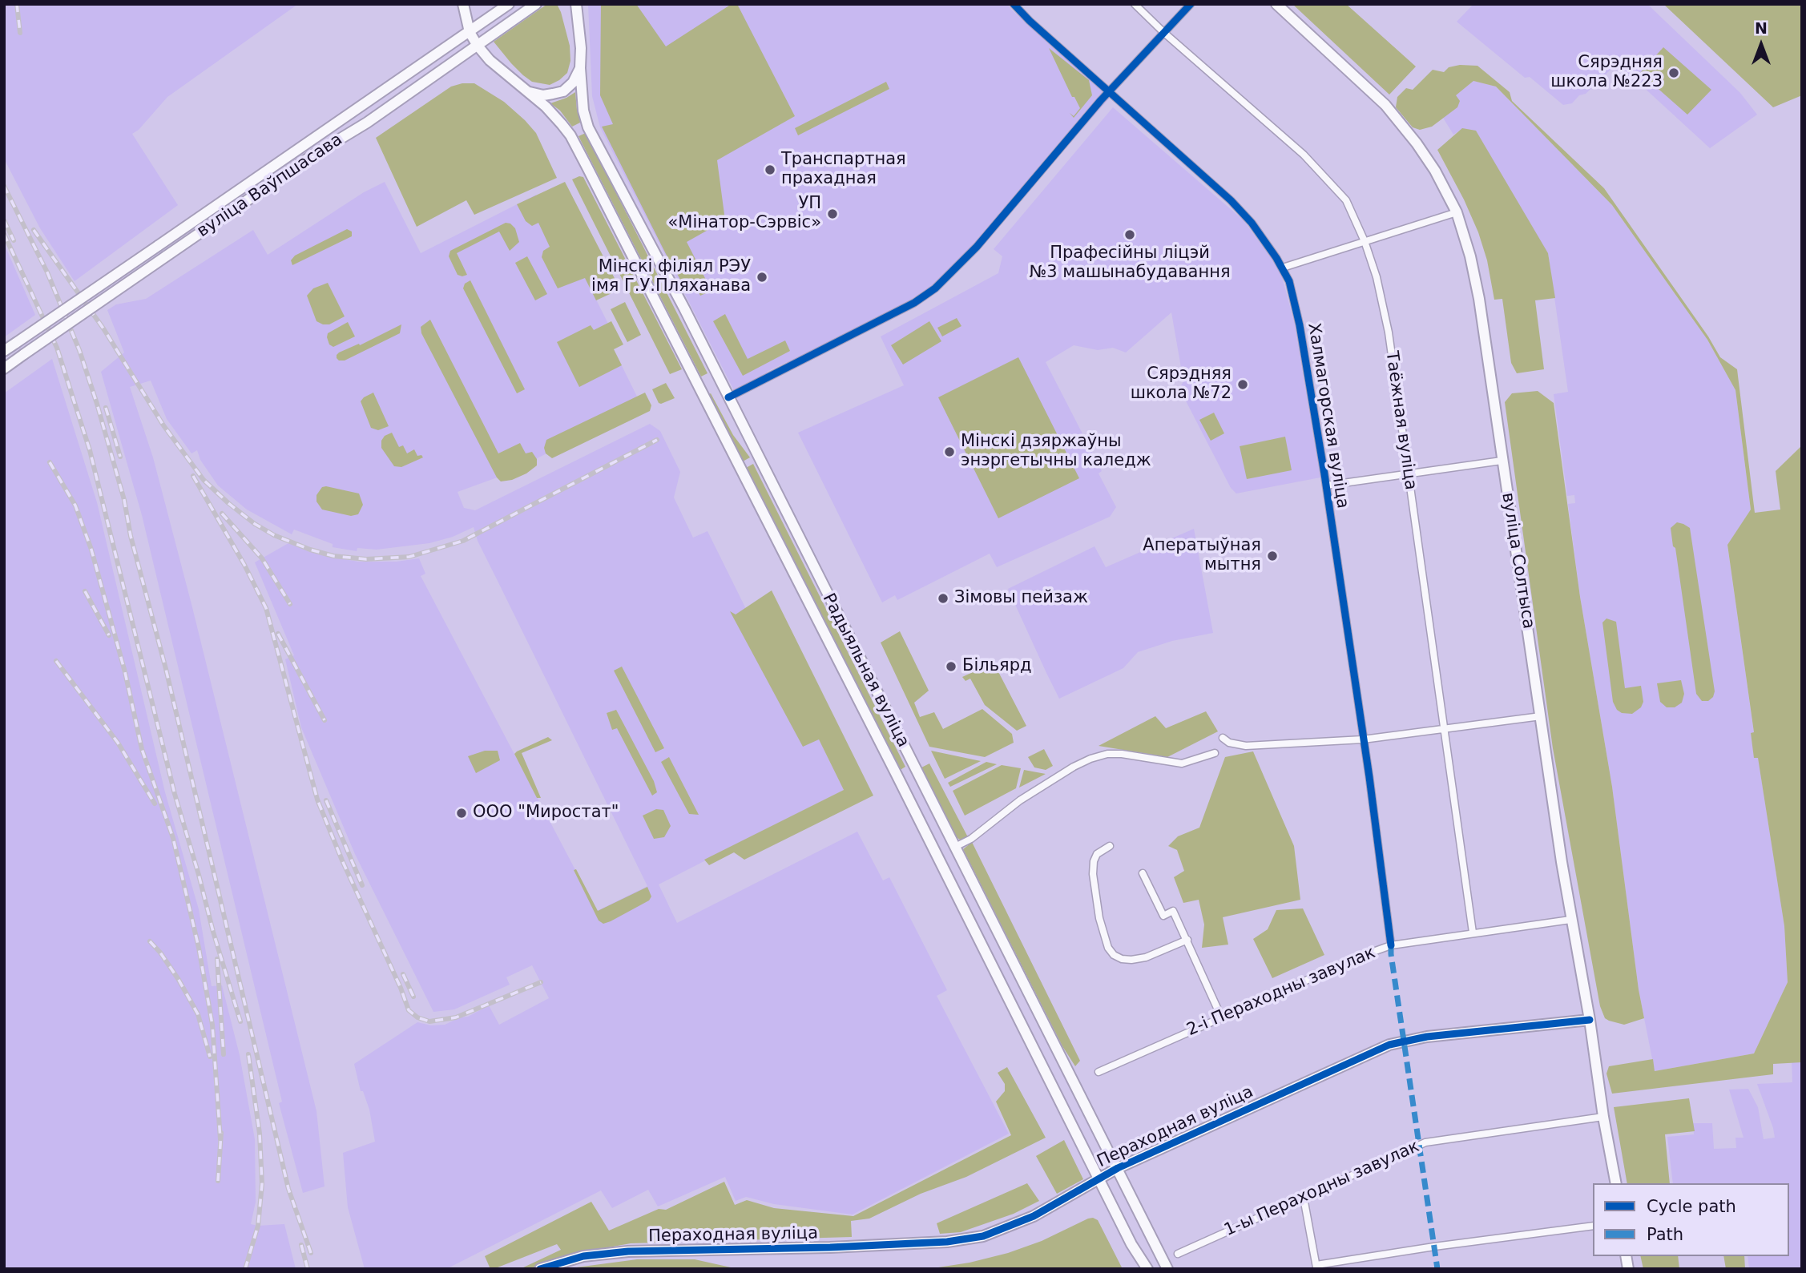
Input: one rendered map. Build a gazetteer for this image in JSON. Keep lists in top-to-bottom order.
{
  "streets": {
    "main road": [
      "вуліца Ваўпшасава",
      "вуліца Солтыса",
      "Радыяльная вуліца",
      "Пераходная вуліца"
    ],
    "street": [
      "Халмагорская вуліца",
      "Таёжная вуліца",
      "2-і Пераходны завулак",
      "1-ы Пераходны завулак"
    ]
  },
  "crossings": [
    ["вуліца Ваўпшасава", "Радыяльная вуліца"],
    ["Халмагорская вуліца", "2-і Пераходны завулак"],
    ["Таёжная вуліца", "2-і Пераходны завулак"],
    ["вуліца Солтыса", "2-і Пераходны завулак"],
    ["вуліца Солтыса", "Пераходная вуліца"],
    ["вуліца Солтыса", "1-ы Пераходны завулак"],
    ["Радыяльная вуліца", "Пераходная вуліца"]
  ],
  "places": [
    "Сярэдняя школа №223",
    "Транспартная прахадная",
    "УП «Мінатор-Сэрвіс»",
    "Прафесійны ліцэй №3 машынабудавання",
    "Мінскі філіял РЭУ імя Г.У.Пляханава",
    "Сярэдняя школа №72",
    "Мінскі дзяржаўны энэргетычны каледж",
    "Аператыўная мытня",
    "Зімовы пейзаж",
    "Більярд",
    "ООО \"Миростат\""
  ],
  "legend": ["Cycle path", "Path"],
  "north": "top"
}
